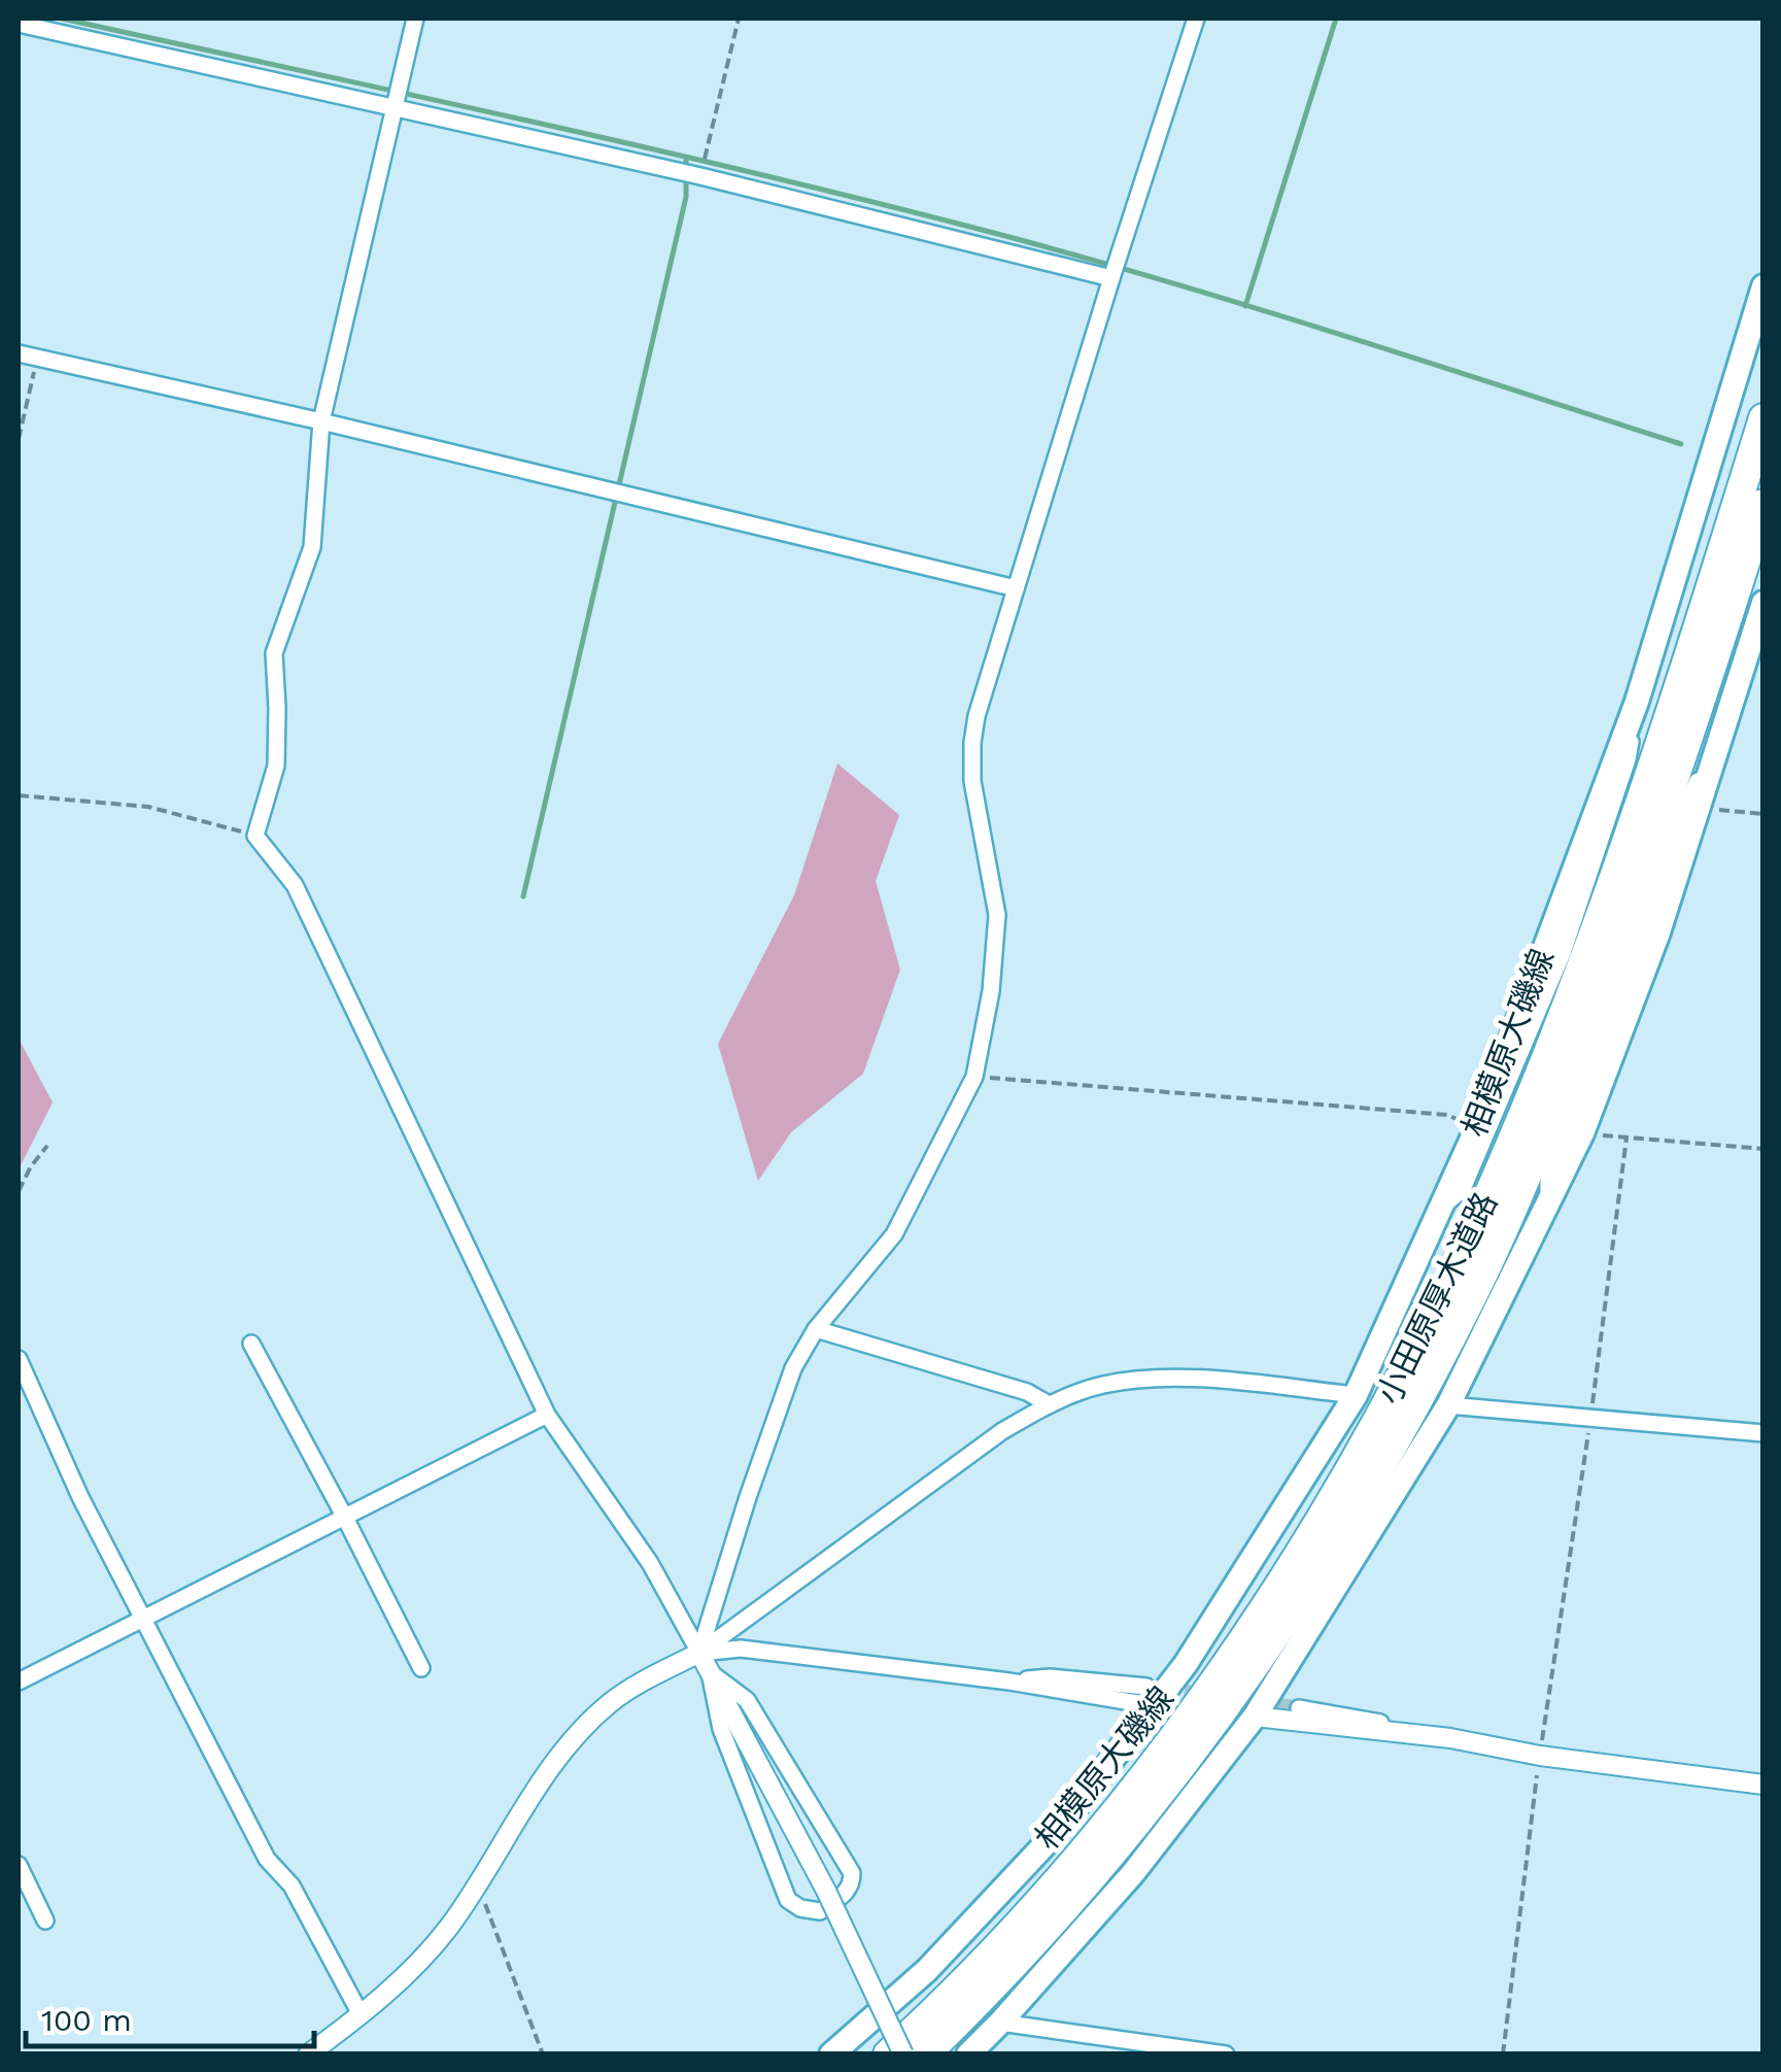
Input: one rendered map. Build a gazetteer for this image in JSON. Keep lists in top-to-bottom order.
{
  "streets": {
    "highway": ["小田原厚木道路"],
    "main road": ["相模原大磯線"]
  },
  "scale_bar": "100 m"
}
